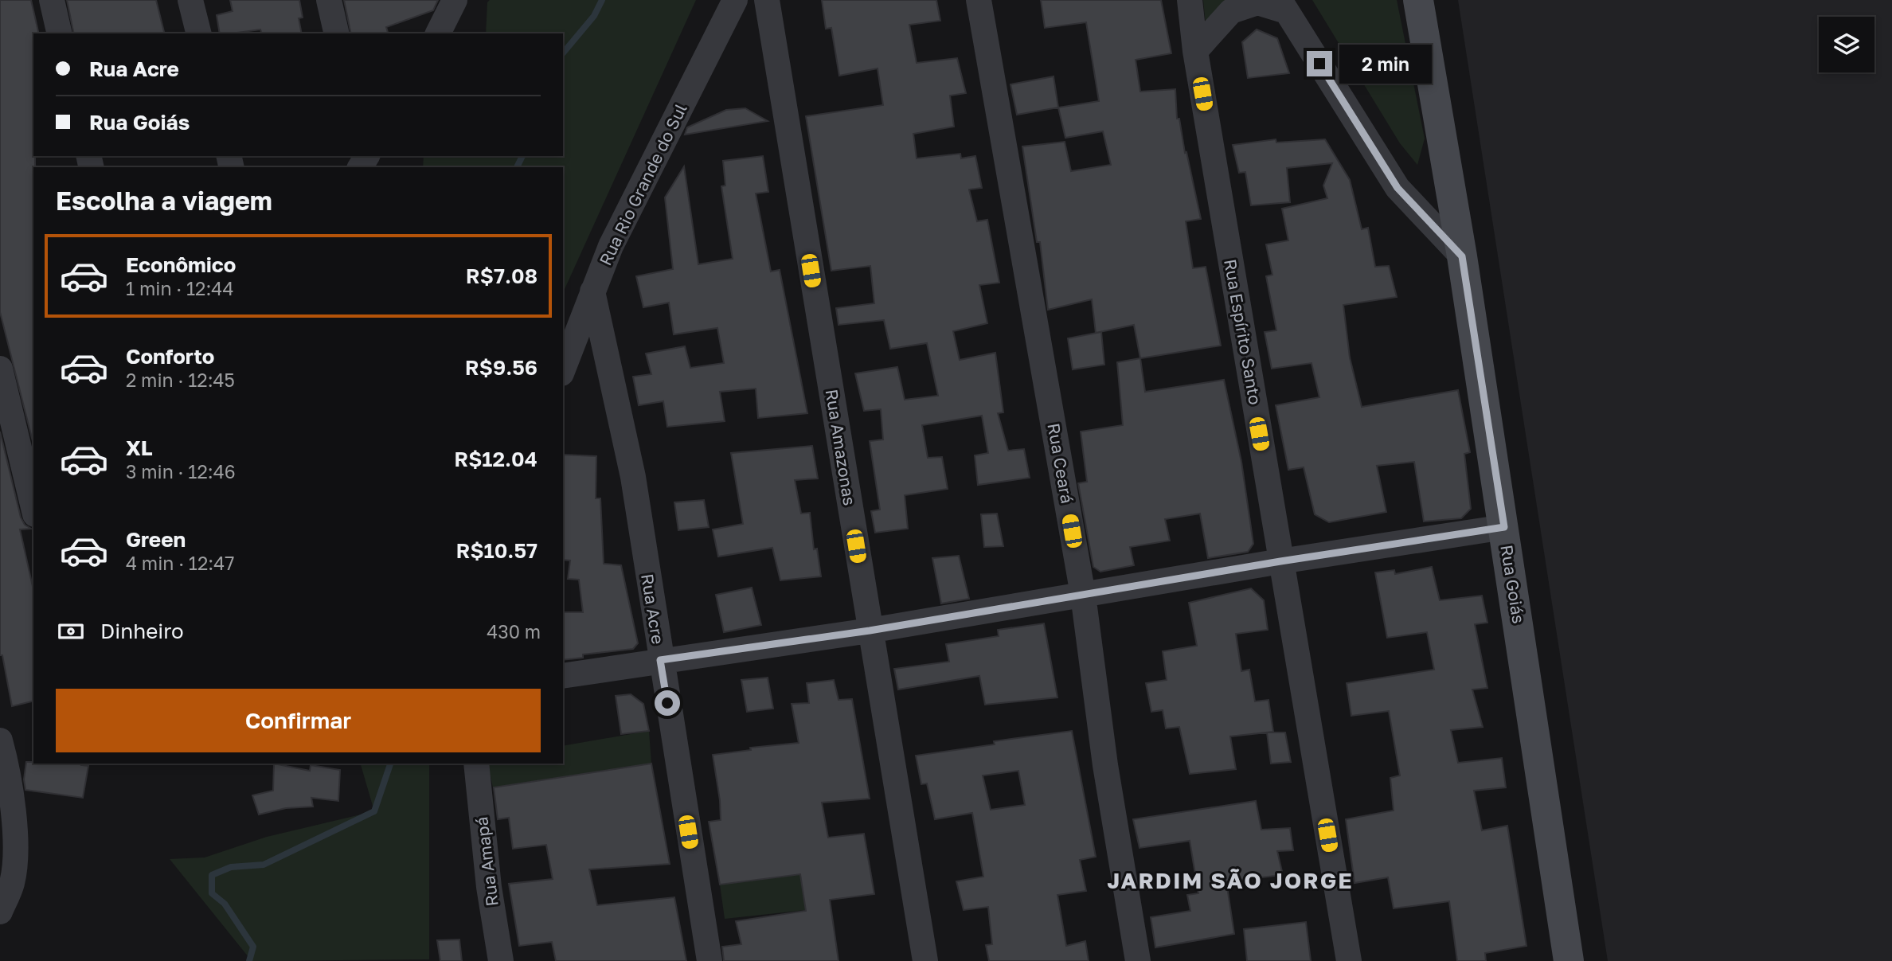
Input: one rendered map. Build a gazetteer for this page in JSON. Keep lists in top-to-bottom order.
{
  "streets": {
    "street": [
      "Rua Rio Grande do Sul",
      "Rua Espírito Santo",
      "Rua Amazonas",
      "Rua Ceará",
      "Rua Goiás",
      "Rua Acre",
      "Rua Amapá"
    ]
  },
  "crossings": [
    ["Rua Rio Grande do Sul", "Rua Acre"]
  ],
  "districts": ["JARDIM SÃO JORGE"],
  "page": {
    "banner": ["Rua Acre", "Rua Goiás"],
    "bubble": "2 min",
    "heading": "Escolha a viagem",
    "list": [
      {
        "name": "Econômico",
        "note": "1 min · 12:44",
        "value": "R$7.08"
      },
      {
        "name": "Conforto",
        "note": "2 min · 12:45",
        "value": "R$9.56"
      },
      {
        "name": "XL",
        "note": "3 min · 12:46",
        "value": "R$12.04"
      },
      {
        "name": "Green",
        "note": "4 min · 12:47",
        "value": "R$10.57"
      }
    ],
    "pay": ["Dinheiro", "430 m"],
    "buttons": "Confirmar"
  }
}
